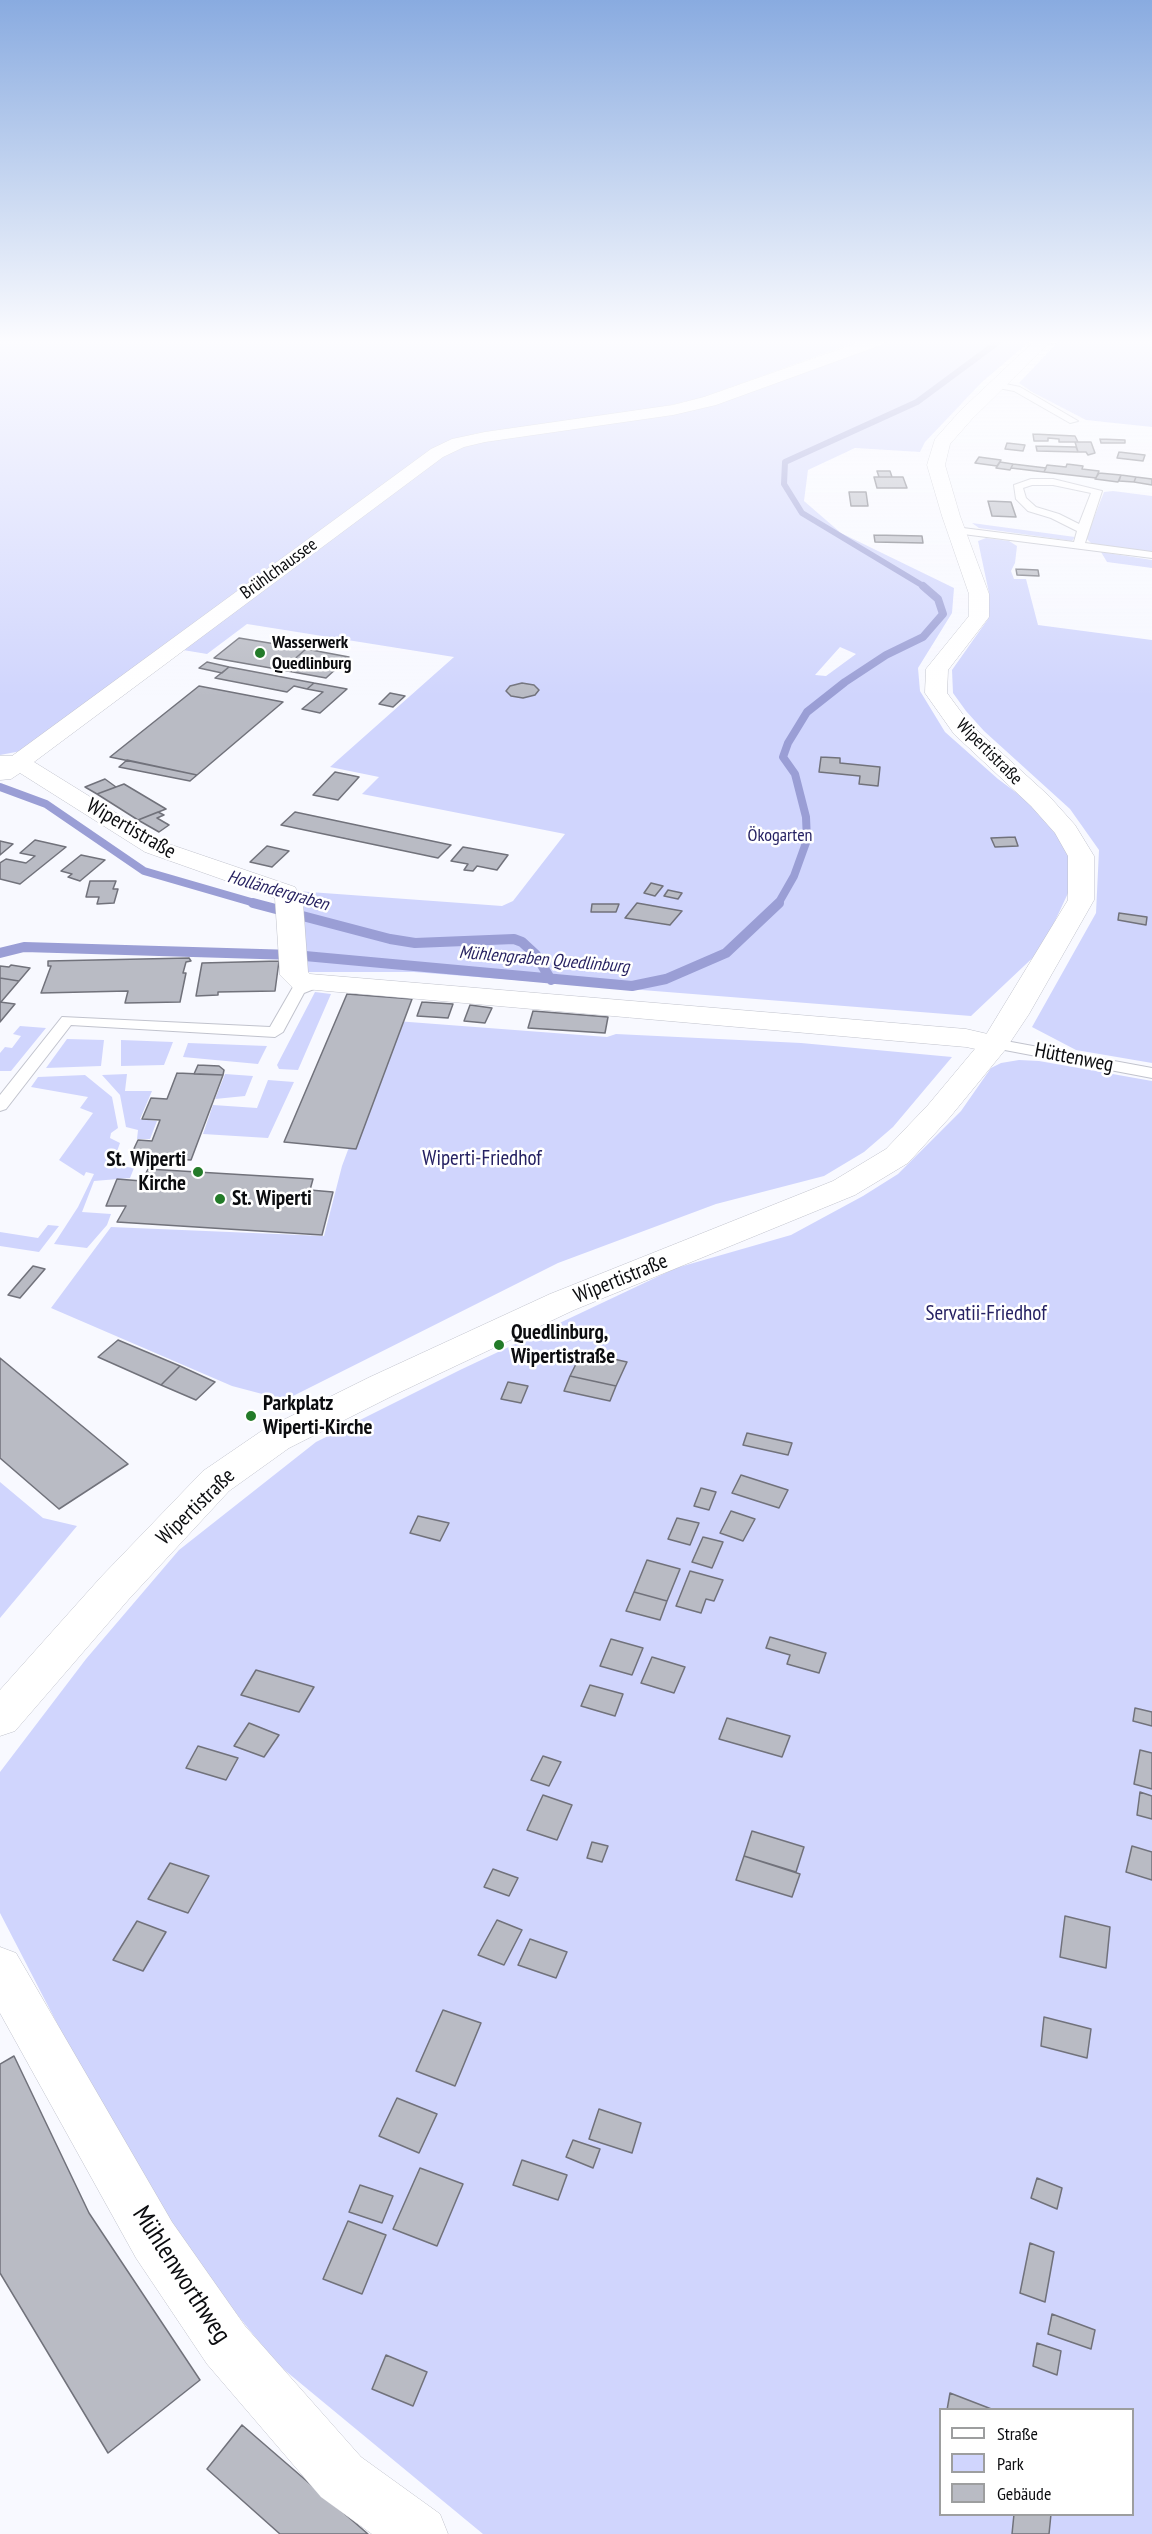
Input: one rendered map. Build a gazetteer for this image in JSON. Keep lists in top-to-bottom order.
{
  "streets": {
    "street": ["Brühlchaussee", "Wipertistraße", "Mühlenworthweg"],
    "lane": ["Hüttenweg"]
  },
  "crossings": [
    ["Brühlchaussee", "Wipertistraße"],
    ["Wipertistraße", "Hüttenweg"]
  ],
  "water": ["Holländergraben", "Mühlengraben Quedlinburg"],
  "parks": ["Ökogarten", "Wiperti-Friedhof", "Servatii-Friedhof"],
  "places": [
    "Wasserwerk Quedlinburg",
    "St. Wiperti Kirche",
    "St. Wiperti",
    "Quedlinburg, Wipertistraße",
    "Parkplatz Wiperti-Kirche"
  ],
  "legend": ["Straße", "Park", "Gebäude"]
}
